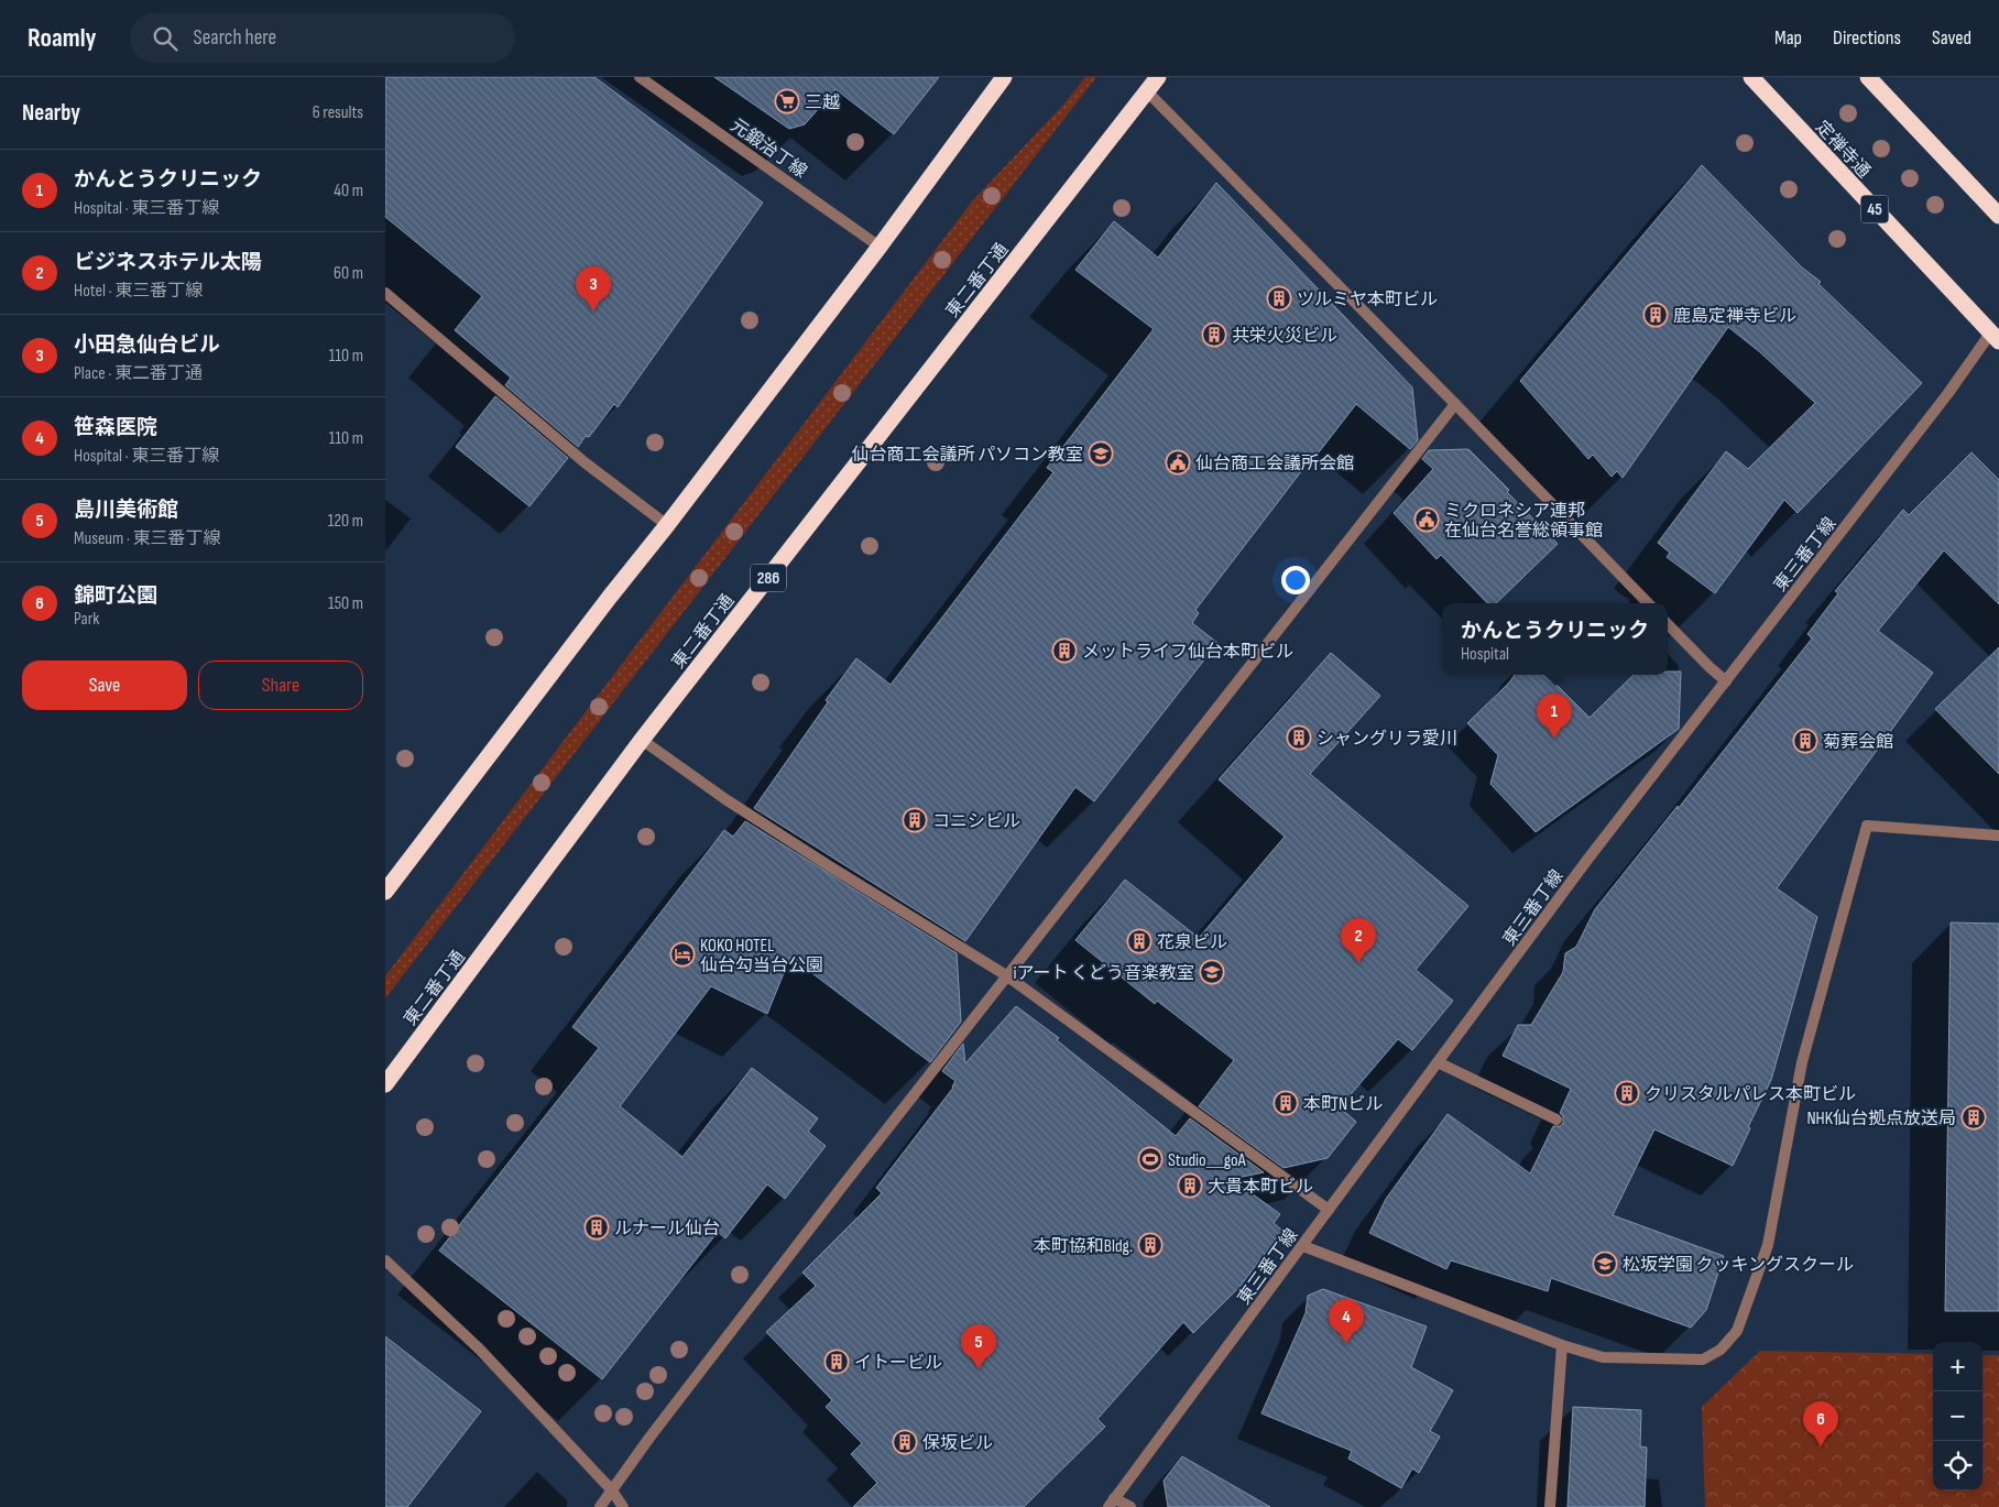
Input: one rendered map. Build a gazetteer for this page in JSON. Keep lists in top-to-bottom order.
{
  "streets": {
    "highway": [
      "定禅寺通",
      "45",
      "東二番丁通",
      "286"
    ],
    "street": ["元鍛治丁線", "東三番丁線"]
  },
  "crossings": [
    ["定禅寺通", "東三番丁線"]
  ],
  "places": {
    "supermarket": ["三越"],
    "building": [
      "ツルミヤ本町ビル",
      "鹿島定禅寺ビル",
      "共栄火災ビル",
      "メットライフ仙台本町ビル",
      "シャングリラ愛川",
      "菊葬会館",
      "コニシビル",
      "花泉ビル",
      "クリスタルパレス本町ビル",
      "本町Nビル",
      "NHK仙台拠点放送局",
      "大貴本町ビル",
      "ルナール仙台",
      "本町協和Bldg.",
      "イトービル",
      "保坂ビル"
    ],
    "school or university": ["仙台商工会議所 パソコン教室", "iアート くどう音楽教室", "松坂学園 クッキングスクール"],
    "public building": ["仙台商工会議所会館", "ミクロネシア連邦 在仙台名誉総領事館"],
    "hotel": ["KOKO HOTEL 仙台勾当台公園"],
    "sports": ["Studio＿goA"]
  },
  "page": {
    "header": "Roamly",
    "search": "Search here",
    "nav": ["Map", "Directions", "Saved"],
    "heading": ["Nearby", "6 results"],
    "list": [
      {
        "mark": "1",
        "name": "かんとうクリニック",
        "note": "Hospital · 東三番丁線",
        "value": "40 m"
      },
      {
        "mark": "2",
        "name": "ビジネスホテル太陽",
        "note": "Hotel · 東三番丁線",
        "value": "60 m"
      },
      {
        "mark": "3",
        "name": "小田急仙台ビル",
        "note": "Place · 東二番丁通",
        "value": "110 m"
      },
      {
        "mark": "4",
        "name": "笹森医院",
        "note": "Hospital · 東三番丁線",
        "value": "110 m"
      },
      {
        "mark": "5",
        "name": "島川美術館",
        "note": "Museum · 東三番丁線",
        "value": "120 m"
      },
      {
        "mark": "6",
        "name": "錦町公園",
        "note": "Park",
        "value": "150 m"
      }
    ],
    "pins": [
      "3",
      "1",
      "2",
      "4",
      "5",
      "6"
    ],
    "popup": ["かんとうクリニック", "Hospital"],
    "buttons": ["Save", "Share"],
    "map_buttons": ["+", "−"]
  }
}
